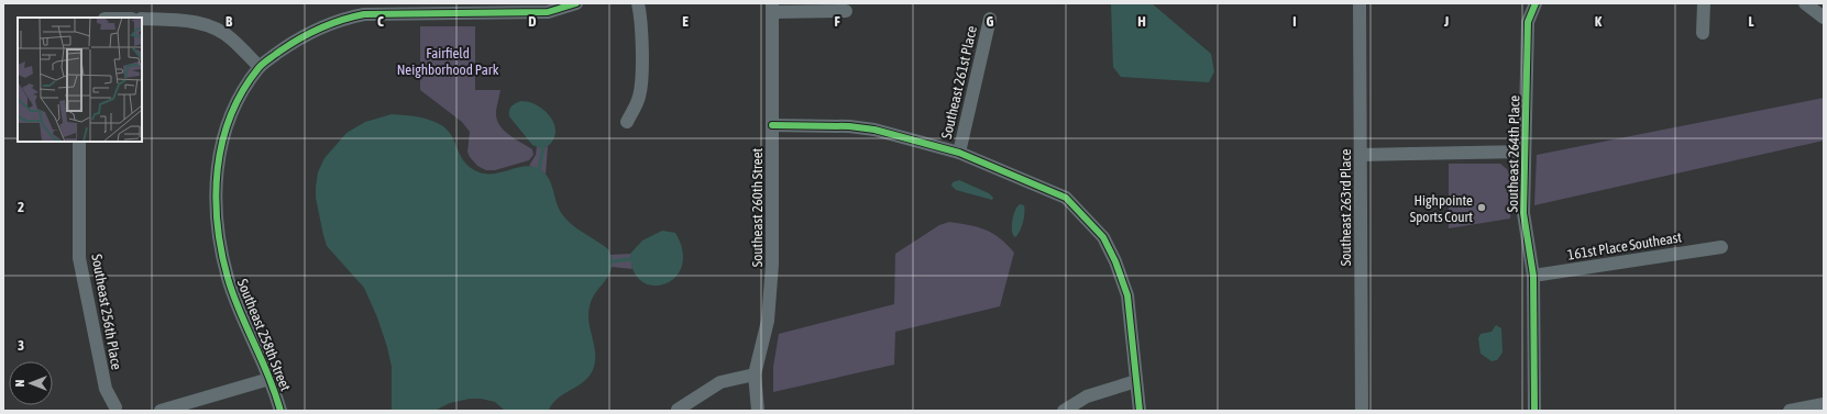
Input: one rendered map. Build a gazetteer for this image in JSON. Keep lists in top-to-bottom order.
{
  "streets": {
    "street": [
      "Southeast 261st Place",
      "Southeast 264th Place",
      "Southeast 260th Street",
      "Southeast 263rd Place",
      "161st Place Southeast",
      "Southeast 256th Place",
      "Southeast 258th Street"
    ]
  },
  "crossings": [
    ["Southeast 264th Place", "161st Place Southeast"]
  ],
  "parks": ["Fairfield Neighborhood Park"],
  "places": ["Highpointe Sports Court"],
  "north": "left",
  "grid": {
    "columns": [
      "B",
      "C",
      "D",
      "E",
      "F",
      "G",
      "H",
      "I",
      "J",
      "K",
      "L"
    ],
    "rows": ["2", "3"]
  }
}
